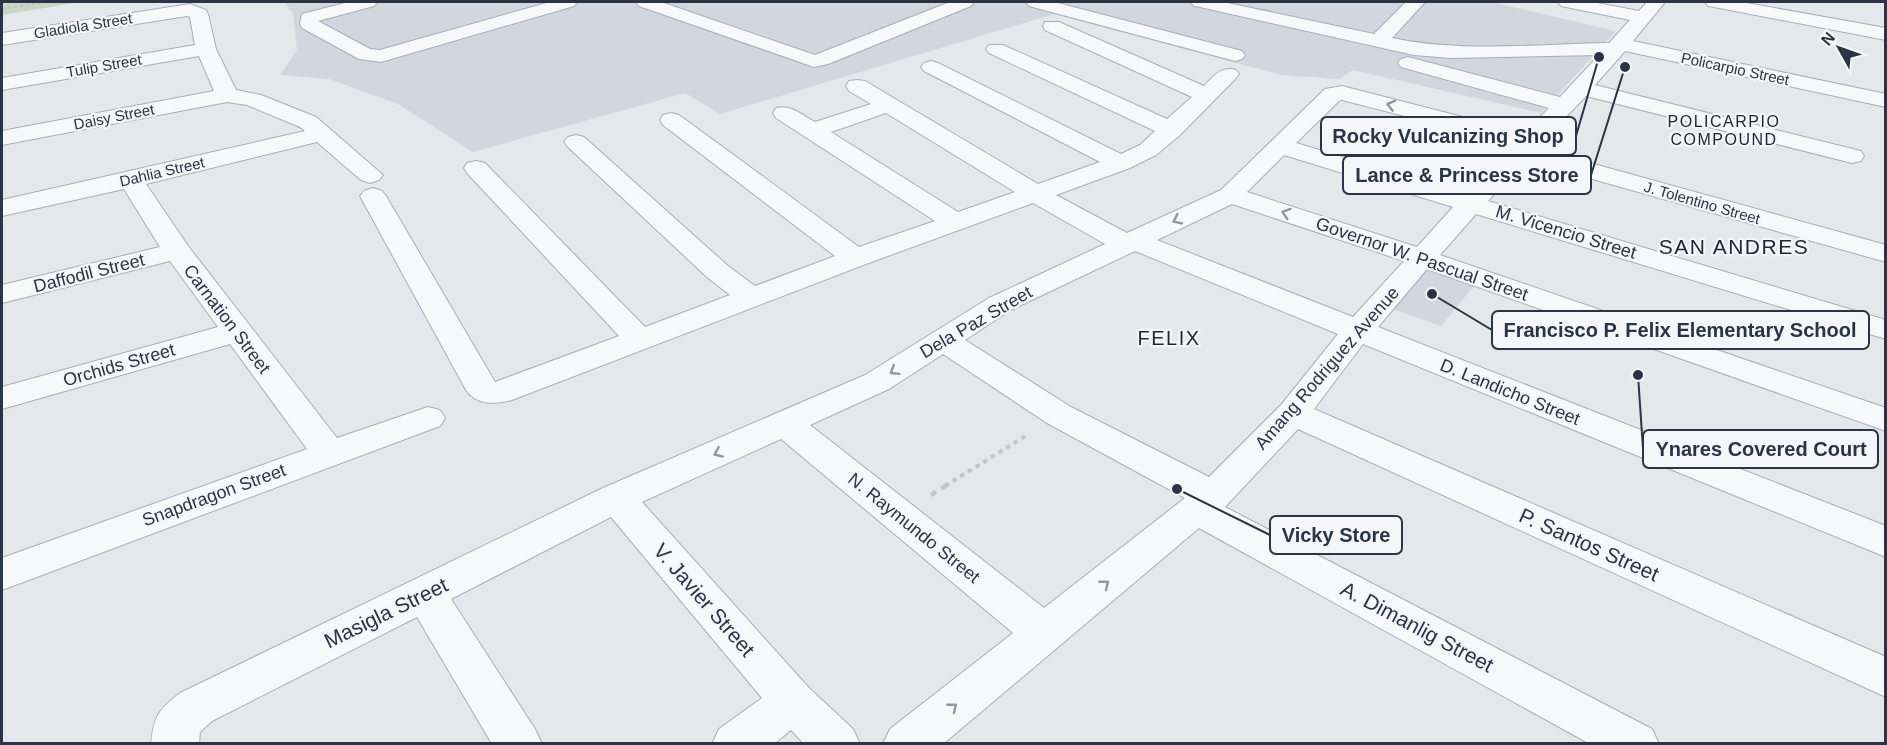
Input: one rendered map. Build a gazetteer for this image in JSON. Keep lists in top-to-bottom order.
{
  "streets": {
    "street": [
      "Gladiola Street",
      "Tulip Street",
      "Policarpio Street",
      "Daisy Street",
      "Dahlia Street",
      "J. Tolentino Street",
      "M. Vicencio Street",
      "Governor W. Pascual Street",
      "Daffodil Street",
      "Carnation Street",
      "Dela Paz Street",
      "Orchids Street",
      "Amang Rodriguez Avenue",
      "D. Landicho Street",
      "Snapdragon Street",
      "N. Raymundo Street",
      "P. Santos Street",
      "V. Javier Street",
      "Masigla Street",
      "A. Dimanlig Street"
    ]
  },
  "crossings": [
    ["Gladiola Street", "Tulip Street"],
    ["Policarpio Street", "Amang Rodriguez Avenue"],
    ["Dahlia Street", "Carnation Street"],
    ["J. Tolentino Street", "Dela Paz Street"],
    ["J. Tolentino Street", "Amang Rodriguez Avenue"],
    ["M. Vicencio Street", "Dela Paz Street"],
    ["M. Vicencio Street", "Amang Rodriguez Avenue"],
    ["Governor W. Pascual Street", "Dela Paz Street"],
    ["Governor W. Pascual Street", "Amang Rodriguez Avenue"],
    ["Daffodil Street", "Carnation Street"],
    ["Carnation Street", "Orchids Street"],
    ["Carnation Street", "Snapdragon Street"],
    ["Dela Paz Street", "D. Landicho Street"],
    ["Dela Paz Street", "N. Raymundo Street"],
    ["Dela Paz Street", "V. Javier Street"],
    ["Dela Paz Street", "Masigla Street"],
    ["Dela Paz Street", "A. Dimanlig Street"],
    ["Amang Rodriguez Avenue", "D. Landicho Street"],
    ["Amang Rodriguez Avenue", "N. Raymundo Street"],
    ["Amang Rodriguez Avenue", "P. Santos Street"],
    ["Amang Rodriguez Avenue", "A. Dimanlig Street"],
    ["V. Javier Street", "Masigla Street"]
  ],
  "one_way": ["Amang Rodriguez Avenue"],
  "districts": ["POLICARPIO COMPOUND", "SAN ANDRES", "FELIX"],
  "places": [
    "Rocky Vulcanizing Shop",
    "Lance & Princess Store",
    "Francisco P. Felix Elementary School",
    "Ynares Covered Court",
    "Vicky Store"
  ],
  "north": "top left"
}
